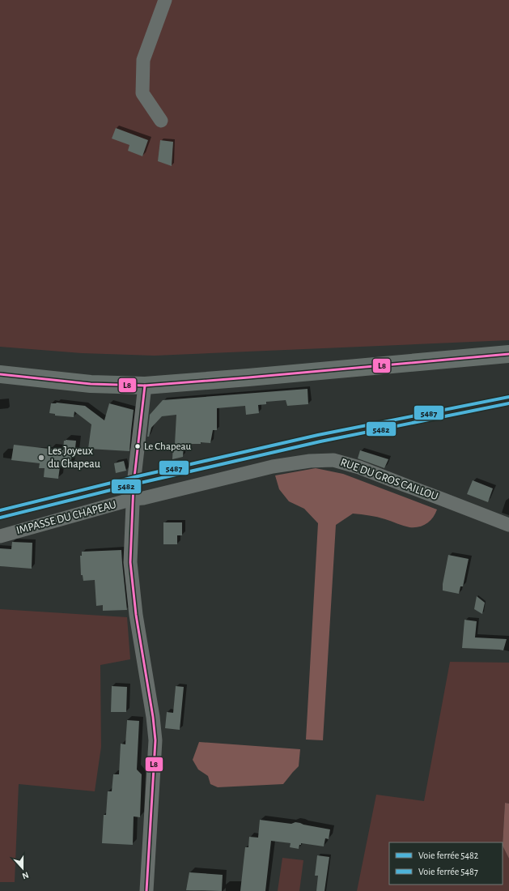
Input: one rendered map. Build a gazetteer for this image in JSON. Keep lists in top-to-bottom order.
{
  "streets": {
    "street": ["RUE DU GROS CAILLOU", "IMPASSE DU CHAPEAU"]
  },
  "crossings": [
    ["RUE DU GROS CAILLOU", "IMPASSE DU CHAPEAU"]
  ],
  "places": ["Le Chapeau", "Les Joyeux du Chapeau"],
  "lines": ["transit line L8", "rail line 5487", "rail line 5482"],
  "legend": ["Voie ferrée 5482", "Voie ferrée 5487"],
  "north": "bottom"
}
